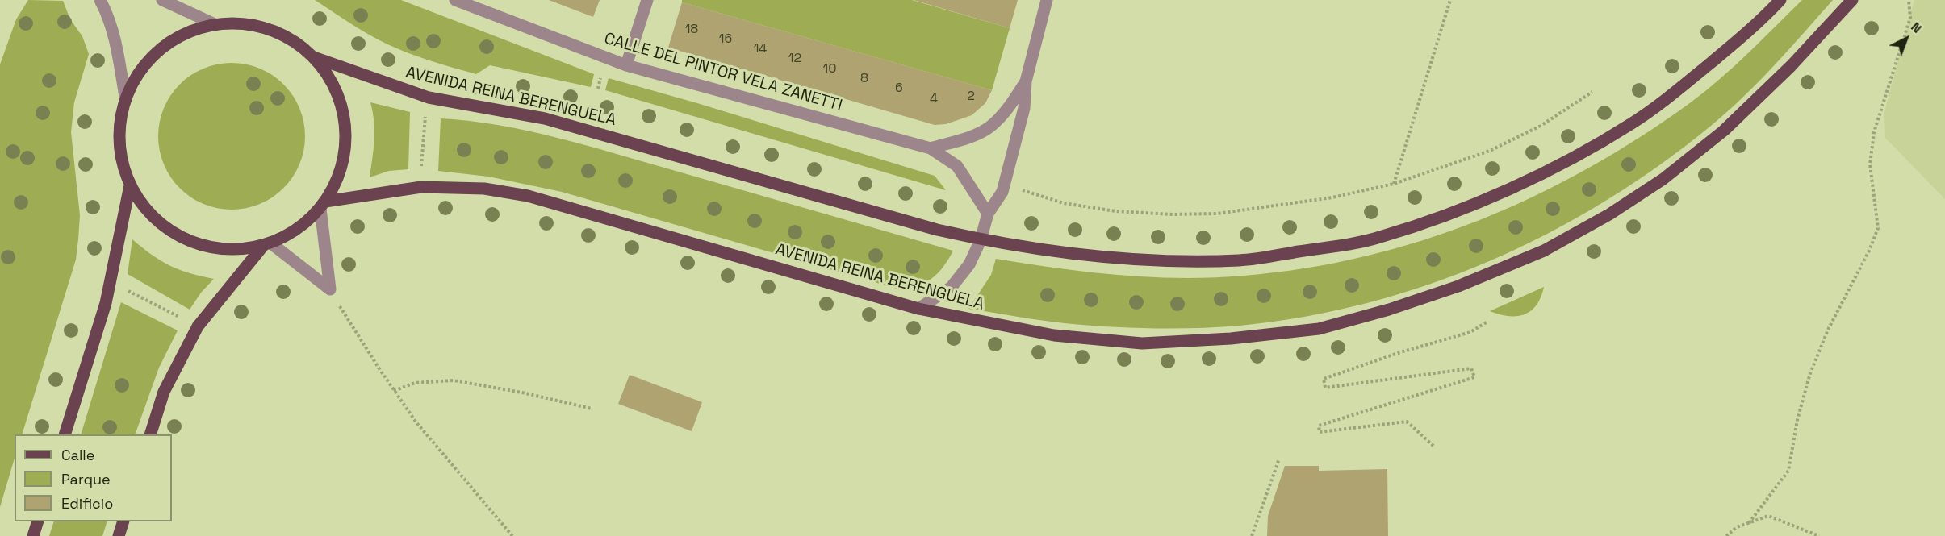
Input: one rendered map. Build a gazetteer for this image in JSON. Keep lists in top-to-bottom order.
{
  "streets": {
    "main road": ["AVENIDA REINA BERENGUELA"],
    "street": ["CALLE DEL PINTOR VELA ZANETTI"]
  },
  "house_numbers": [
    "18",
    "16",
    "14",
    "12",
    "10",
    "8",
    "6",
    "2",
    "4"
  ],
  "legend": ["Calle", "Parque", "Edificio"],
  "north": "top right"
}
